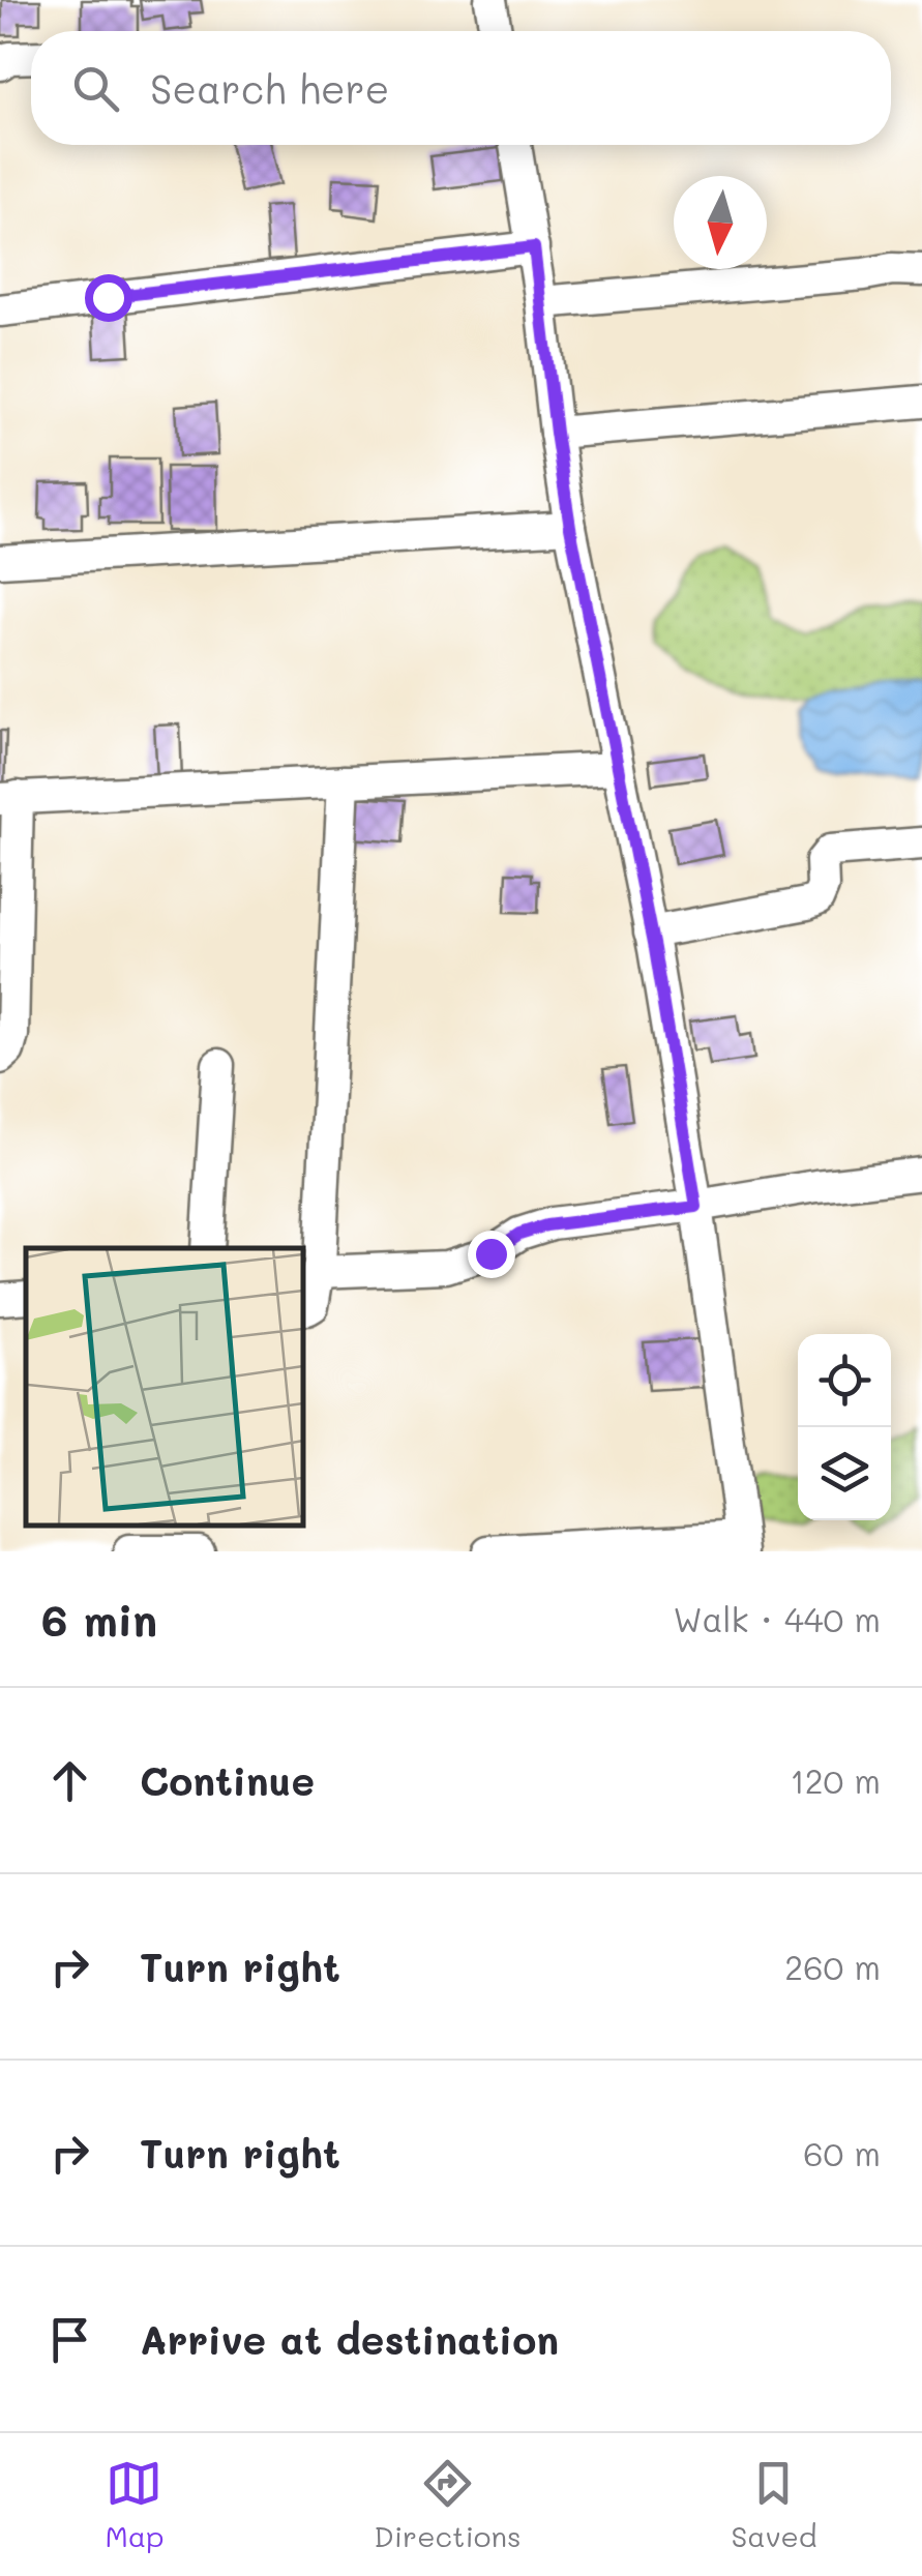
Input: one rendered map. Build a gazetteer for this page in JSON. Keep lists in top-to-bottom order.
{
  "north": "bottom",
  "page": {
    "search": "Search here",
    "heading": ["6 min", "Walk · 440 m"],
    "list": [
      ["Continue", "120 m"],
      ["Turn right", "260 m"],
      ["Turn right", "60 m"],
      "Arrive at destination"
    ],
    "nav": ["Map", "Directions", "Saved"]
  }
}
